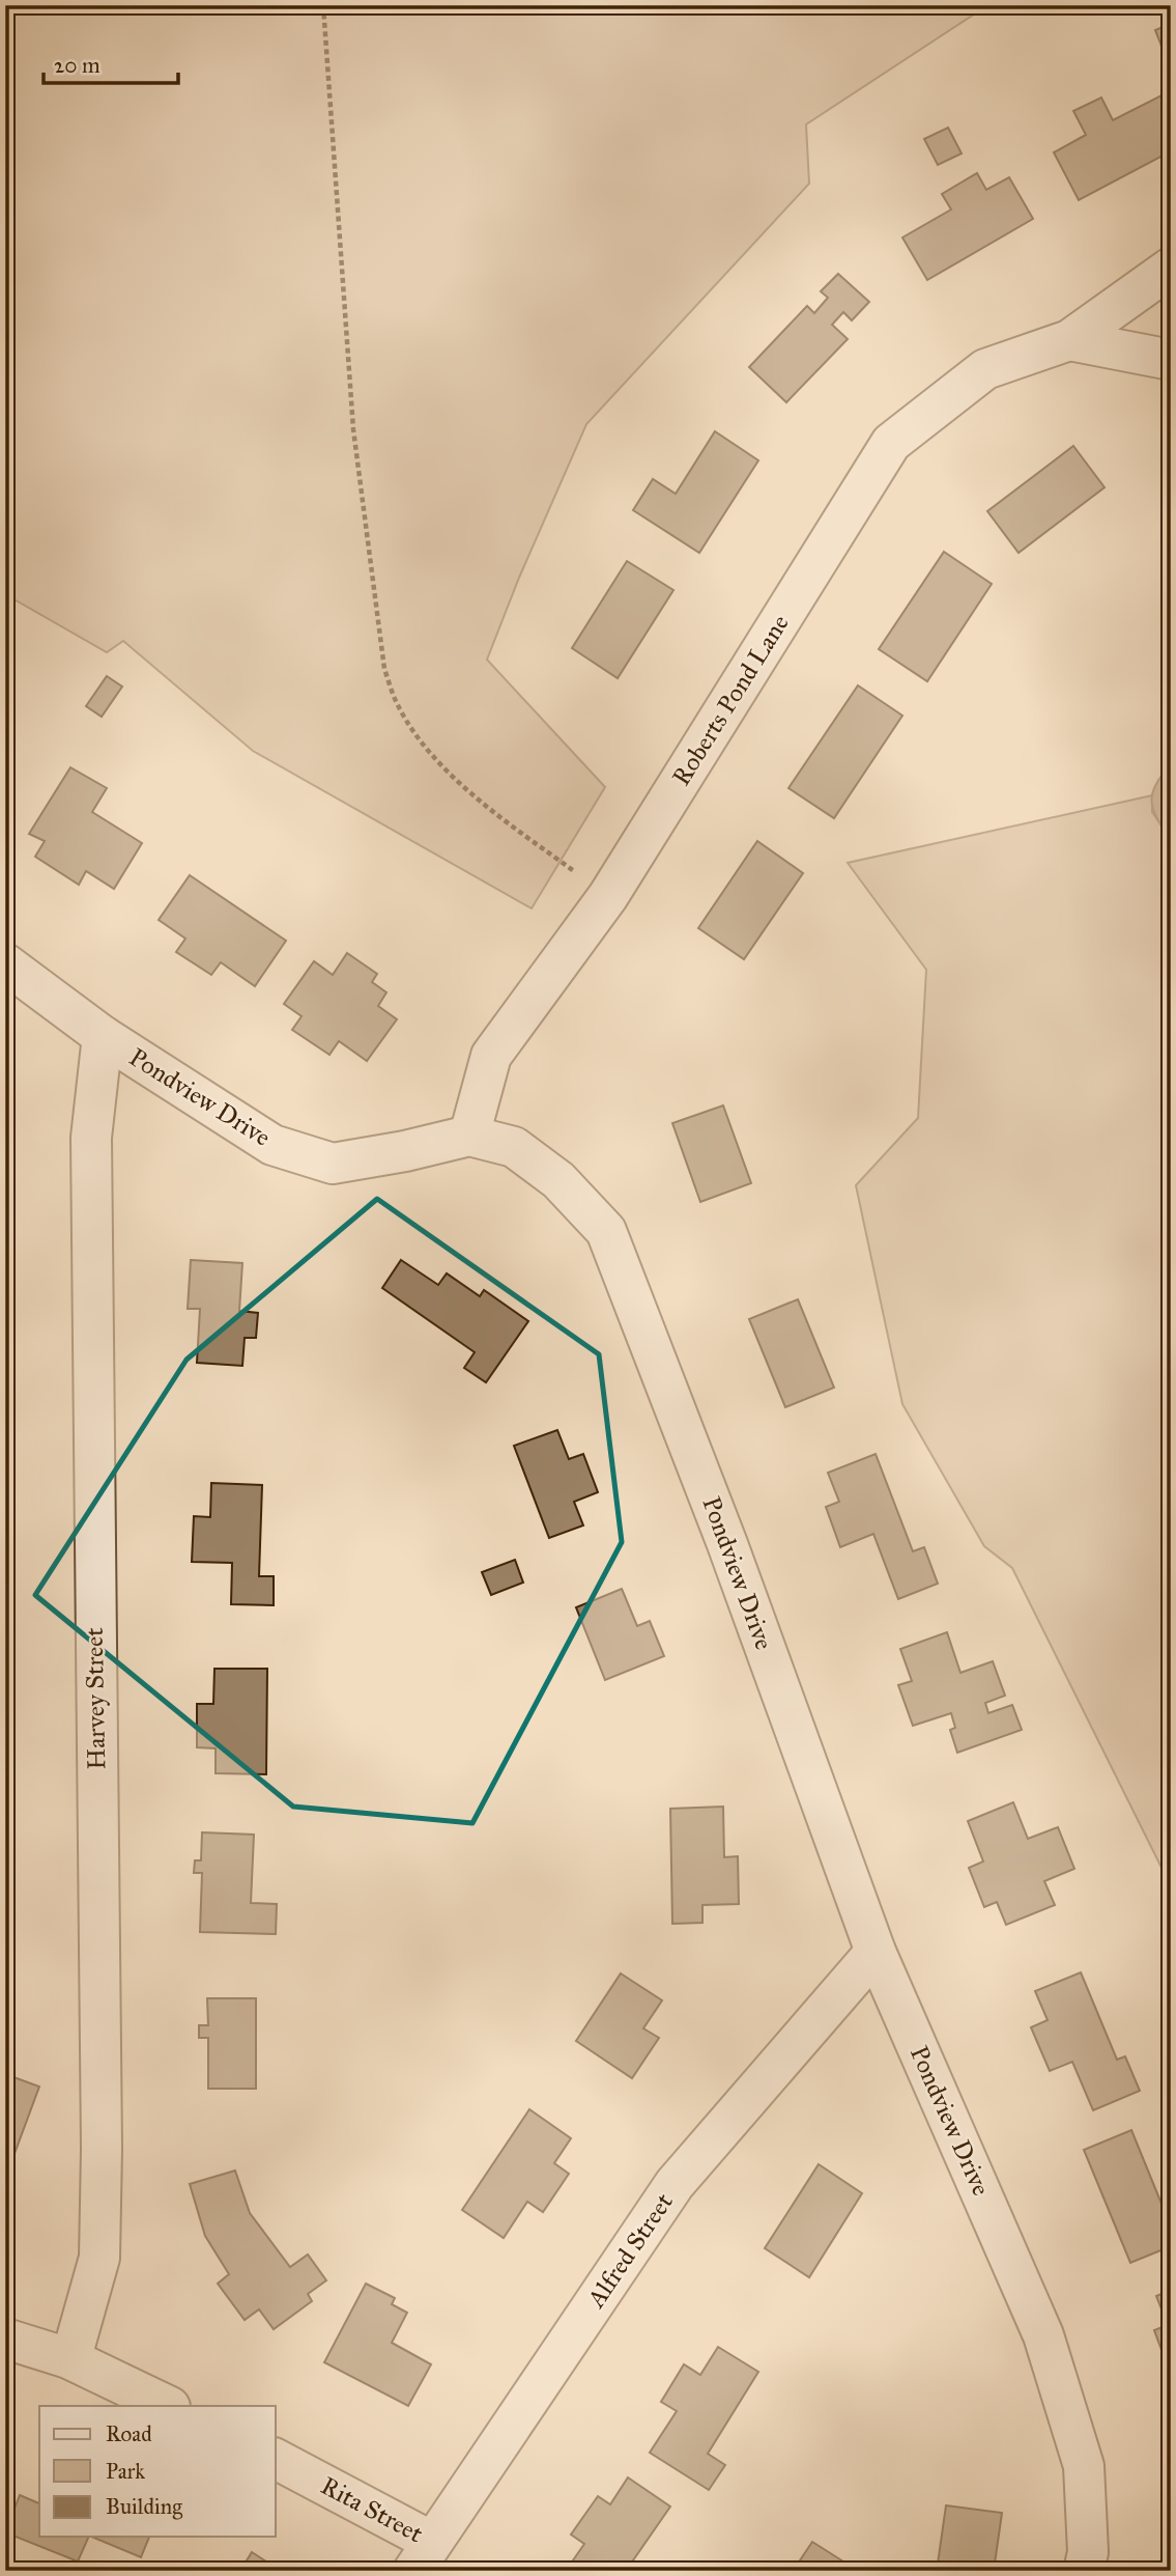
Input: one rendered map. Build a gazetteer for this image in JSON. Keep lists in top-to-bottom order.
{
  "streets": {
    "street": [
      "Roberts Pond Lane",
      "Pondview Drive",
      "Harvey Street",
      "Alfred Street",
      "Rita Street"
    ]
  },
  "crossings": [
    ["Roberts Pond Lane", "Pondview Drive"],
    ["Pondview Drive", "Harvey Street"],
    ["Pondview Drive", "Alfred Street"],
    ["Alfred Street", "Rita Street"]
  ],
  "legend": ["Road", "Park", "Building"],
  "scale_bar": "20 m"
}
